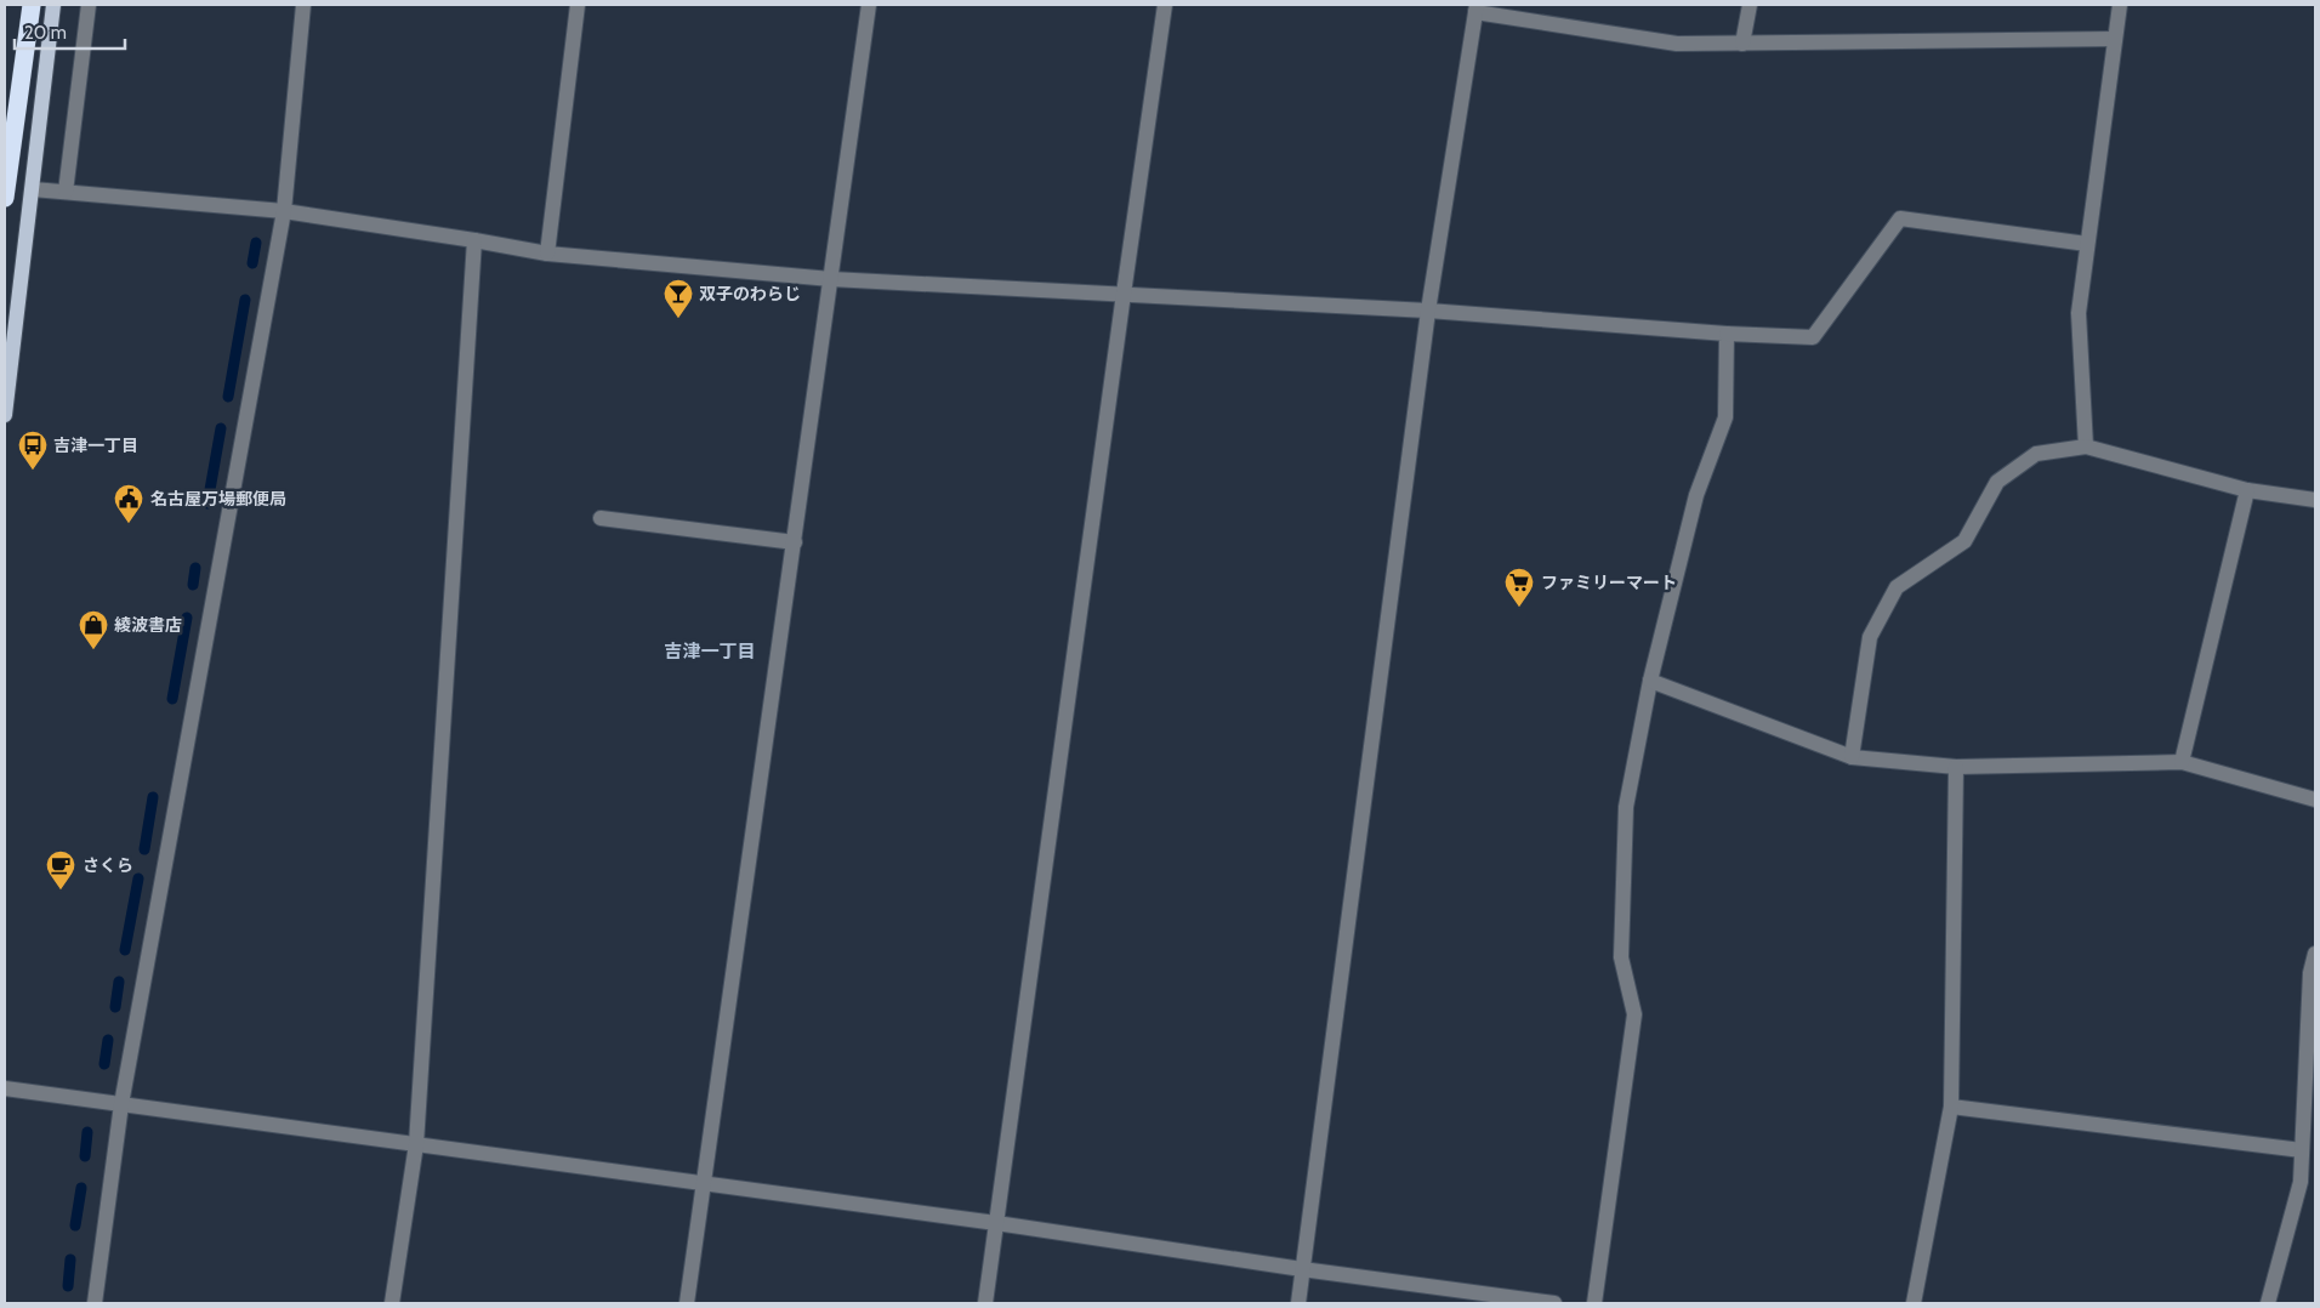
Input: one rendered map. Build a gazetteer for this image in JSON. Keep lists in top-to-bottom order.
{
  "districts": ["吉津一丁目"],
  "places": {
    "bar": ["双子のわらじ"],
    "bus stop": ["吉津一丁目"],
    "public building": ["名古屋万場郵便局"],
    "supermarket": ["ファミリーマート"],
    "shop": ["綾波書店"],
    "cafe": ["さくら"]
  },
  "scale_bar": "20 m"
}
